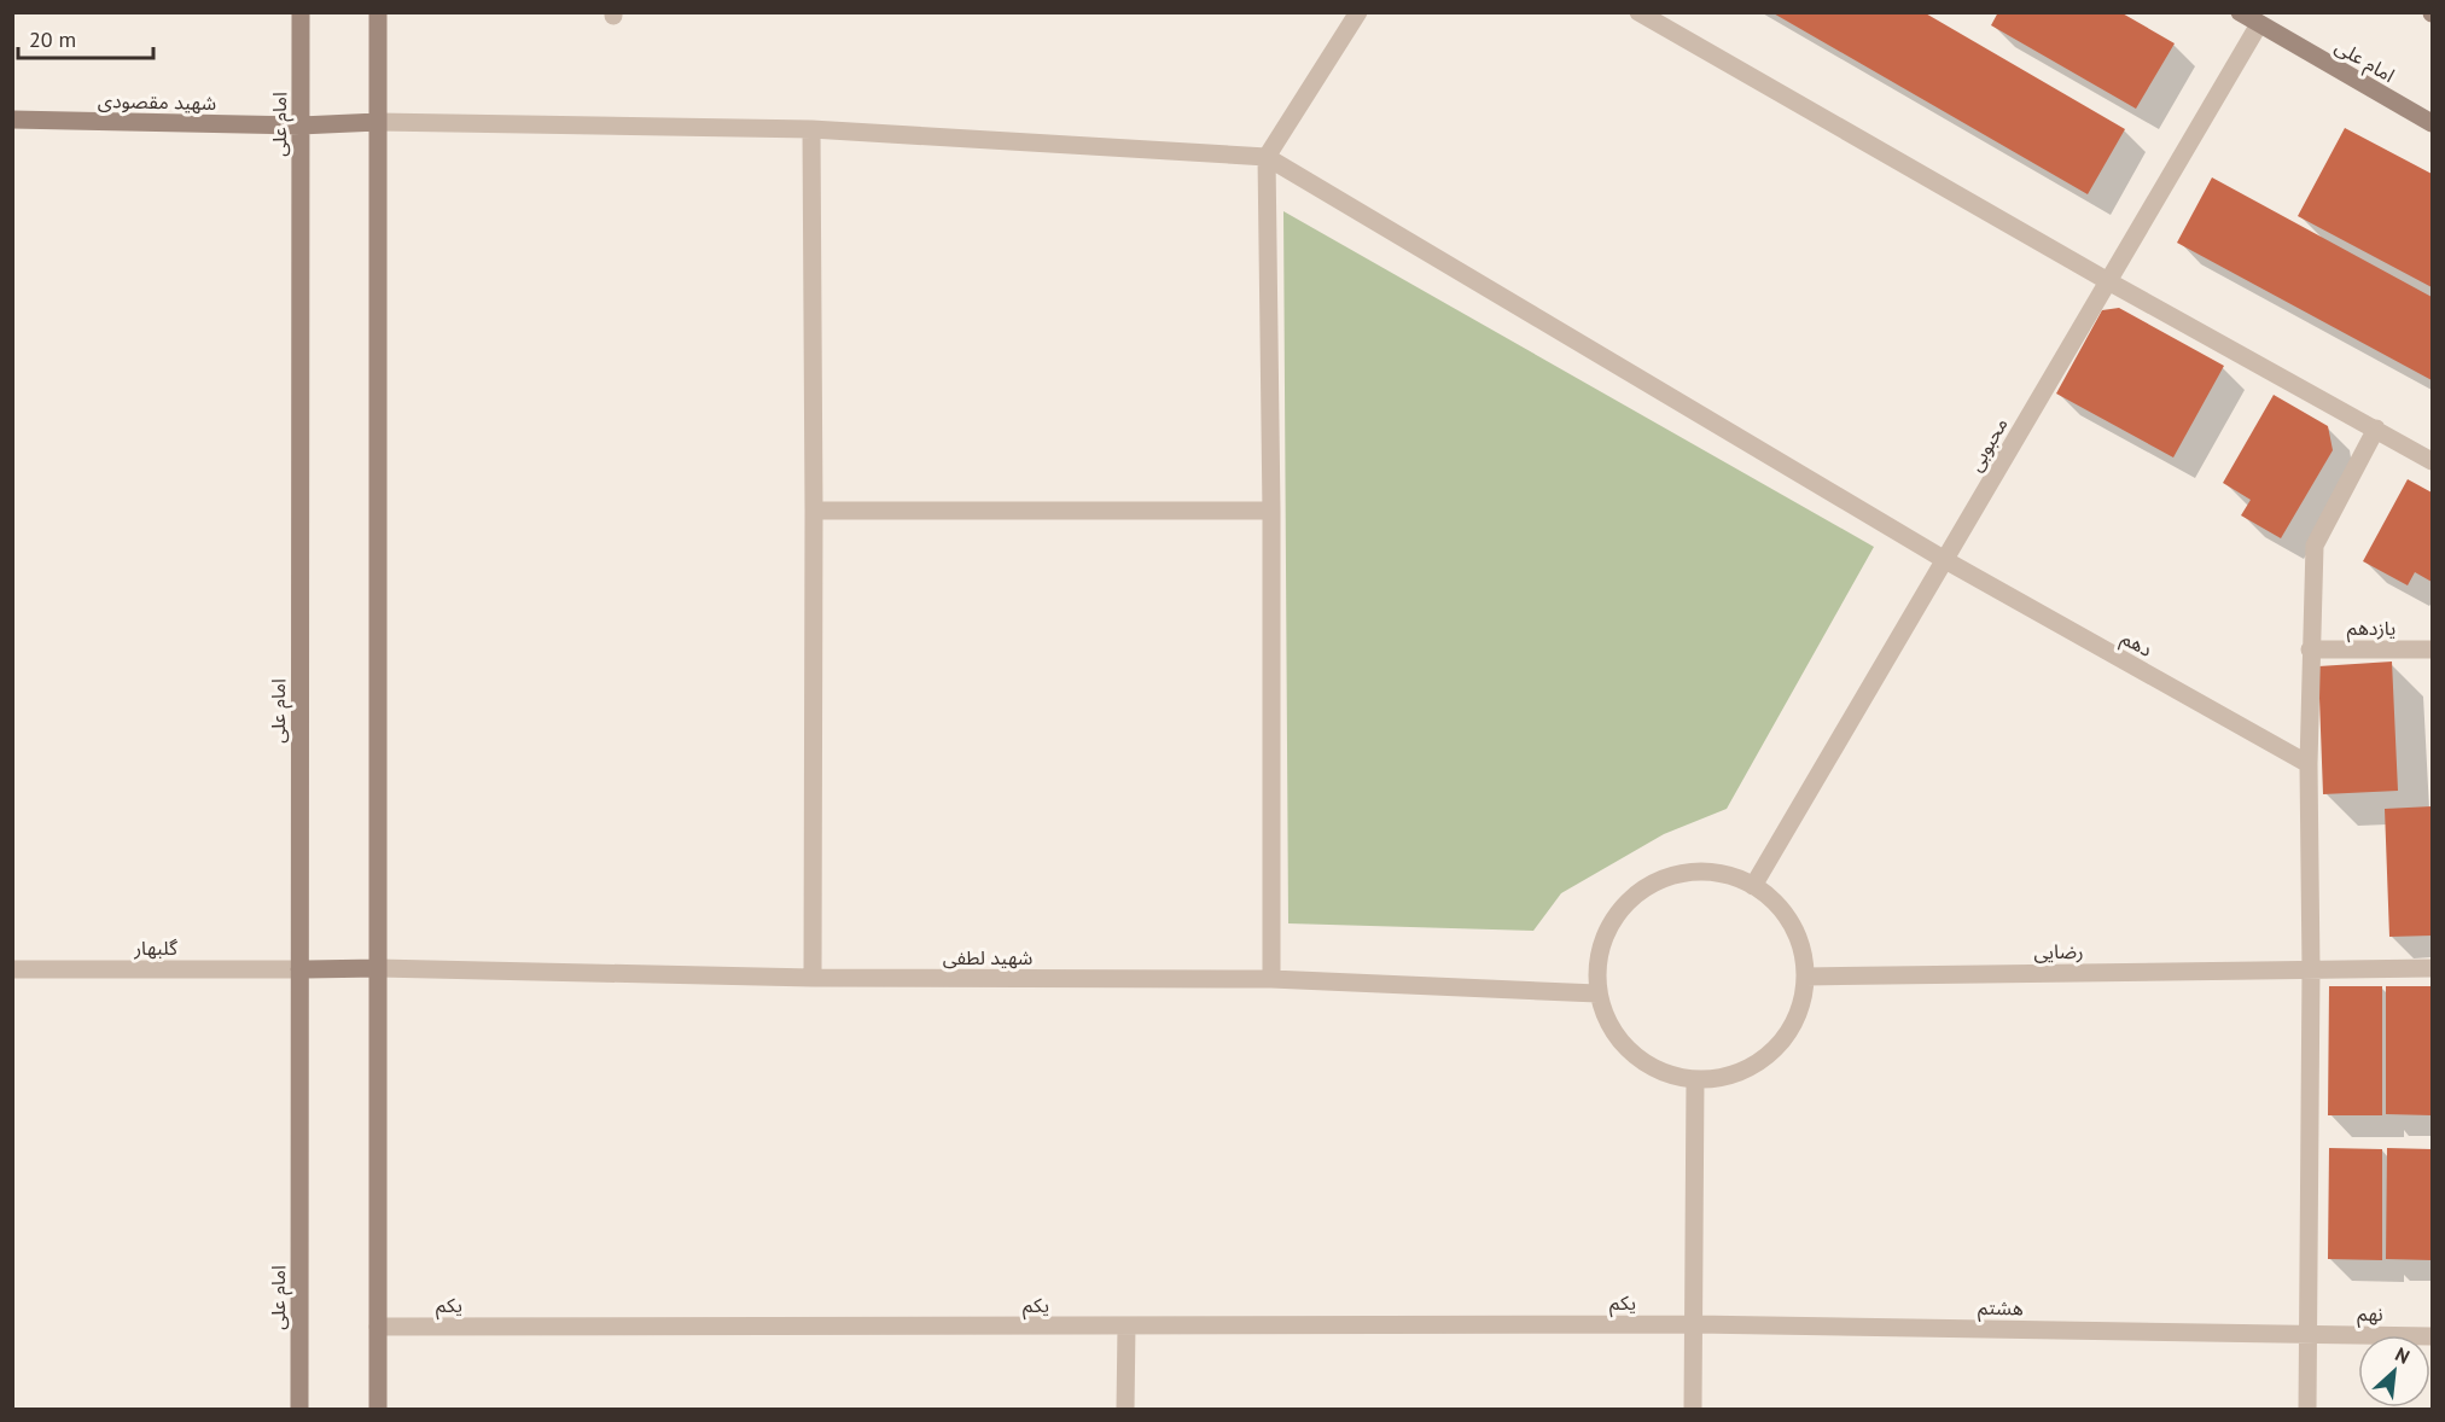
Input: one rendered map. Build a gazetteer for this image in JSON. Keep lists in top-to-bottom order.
{
  "streets": {
    "street": [
      "امام علی",
      "شهید مقصودی",
      "محبوبی",
      "یازدهم",
      "دهم",
      "گلبهار",
      "رضایی",
      "شهید لطفی",
      "یکم",
      "هشتم",
      "نهم"
    ]
  },
  "crossings": [
    ["امام علی", "شهید مقصودی"],
    ["امام علی", "محبوبی"],
    ["امام علی", "گلبهار"],
    ["محبوبی", "دهم"],
    ["محبوبی", "رضایی"],
    ["محبوبی", "شهید لطفی"],
    ["رضایی", "شهید لطفی"],
    ["یکم", "هشتم"],
    ["هشتم", "نهم"]
  ],
  "scale_bar": "20 m",
  "north": "top right"
}
